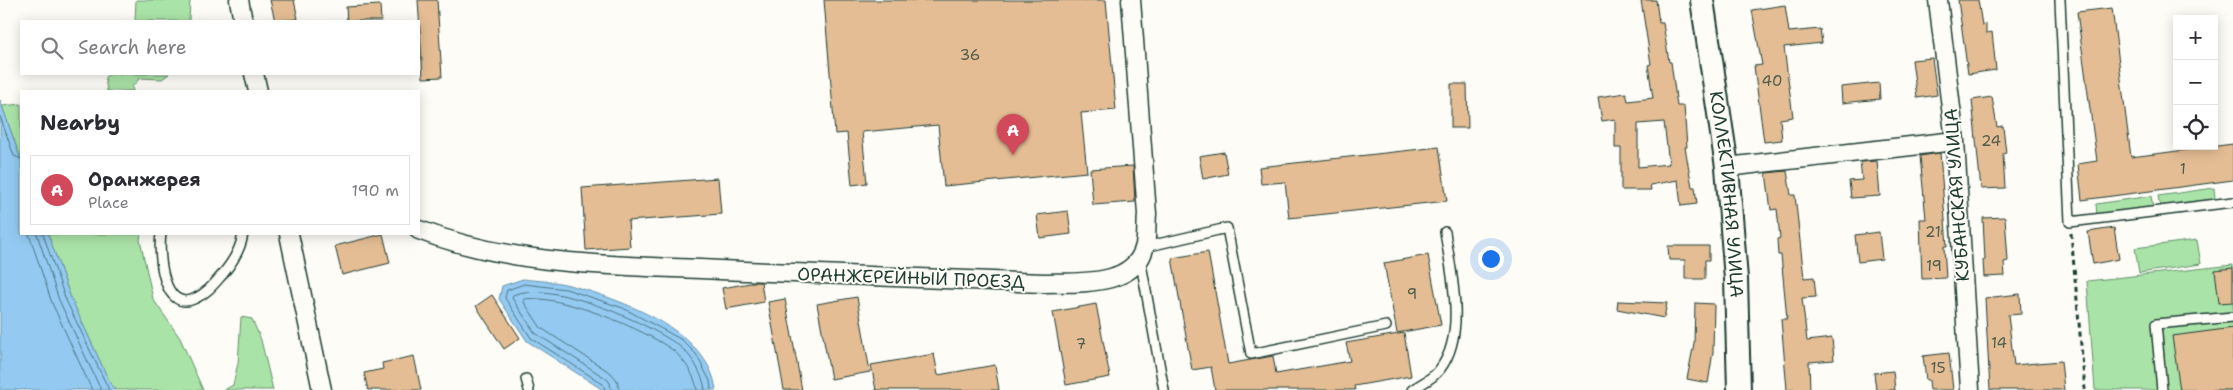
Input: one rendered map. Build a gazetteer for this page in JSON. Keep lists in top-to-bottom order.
{
  "streets": {
    "street": ["КОЛЛЕКТИВНАЯ УЛИЦА", "КУБАНСКАЯ УЛИЦА", "ОРАНЖЕРЕЙНЫЙ ПРОЕЗД"]
  },
  "house_numbers": [
    "36",
    "40",
    "24",
    "1",
    "21",
    "19",
    "9",
    "14",
    "7",
    "15"
  ],
  "page": {
    "map_buttons": ["+", "−"],
    "search": "Search here",
    "heading": "Nearby",
    "pins": "A",
    "list": [
      {
        "mark": "A",
        "name": "Оранжерея",
        "note": "Place",
        "value": "190 m"
      }
    ]
  }
}
